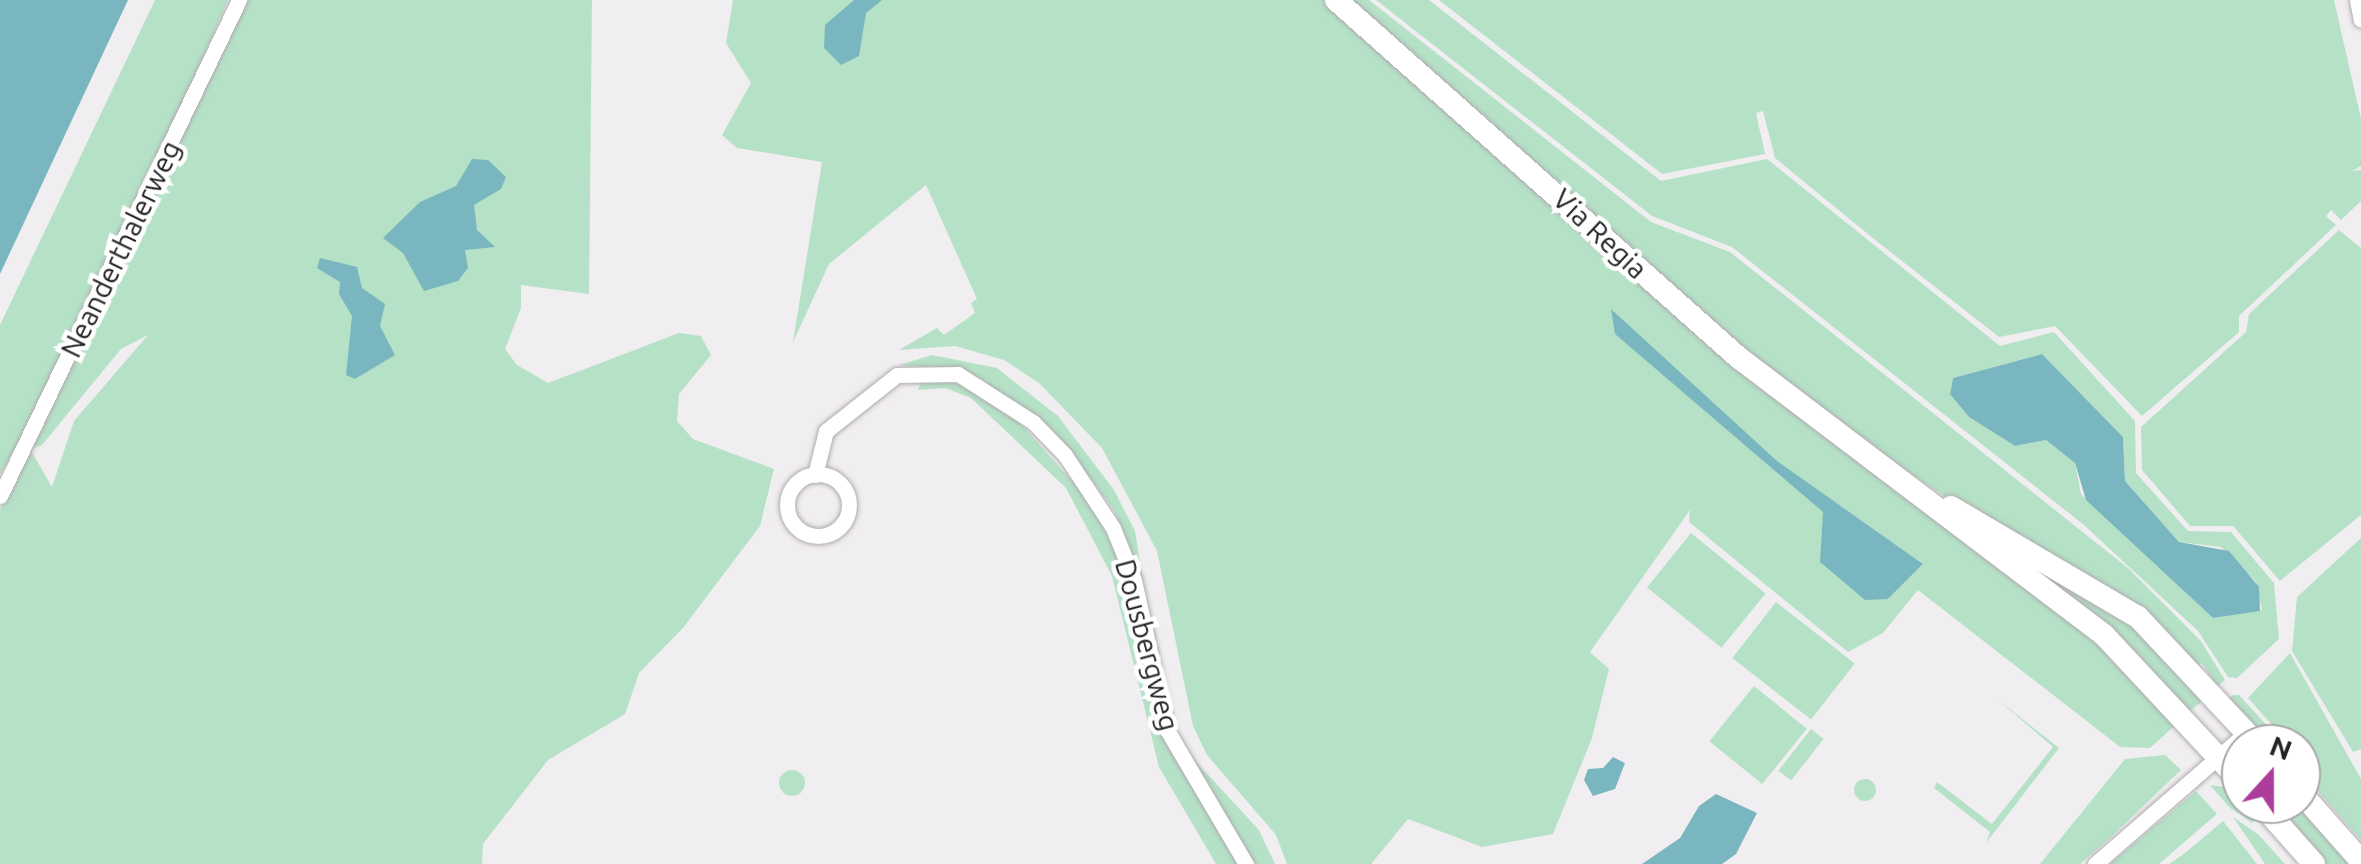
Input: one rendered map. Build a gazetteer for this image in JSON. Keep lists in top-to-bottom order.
{
  "streets": {
    "main road": ["Via Regia"],
    "street": ["Neanderthalerweg", "Dousbergweg"]
  },
  "north": "top"
}
